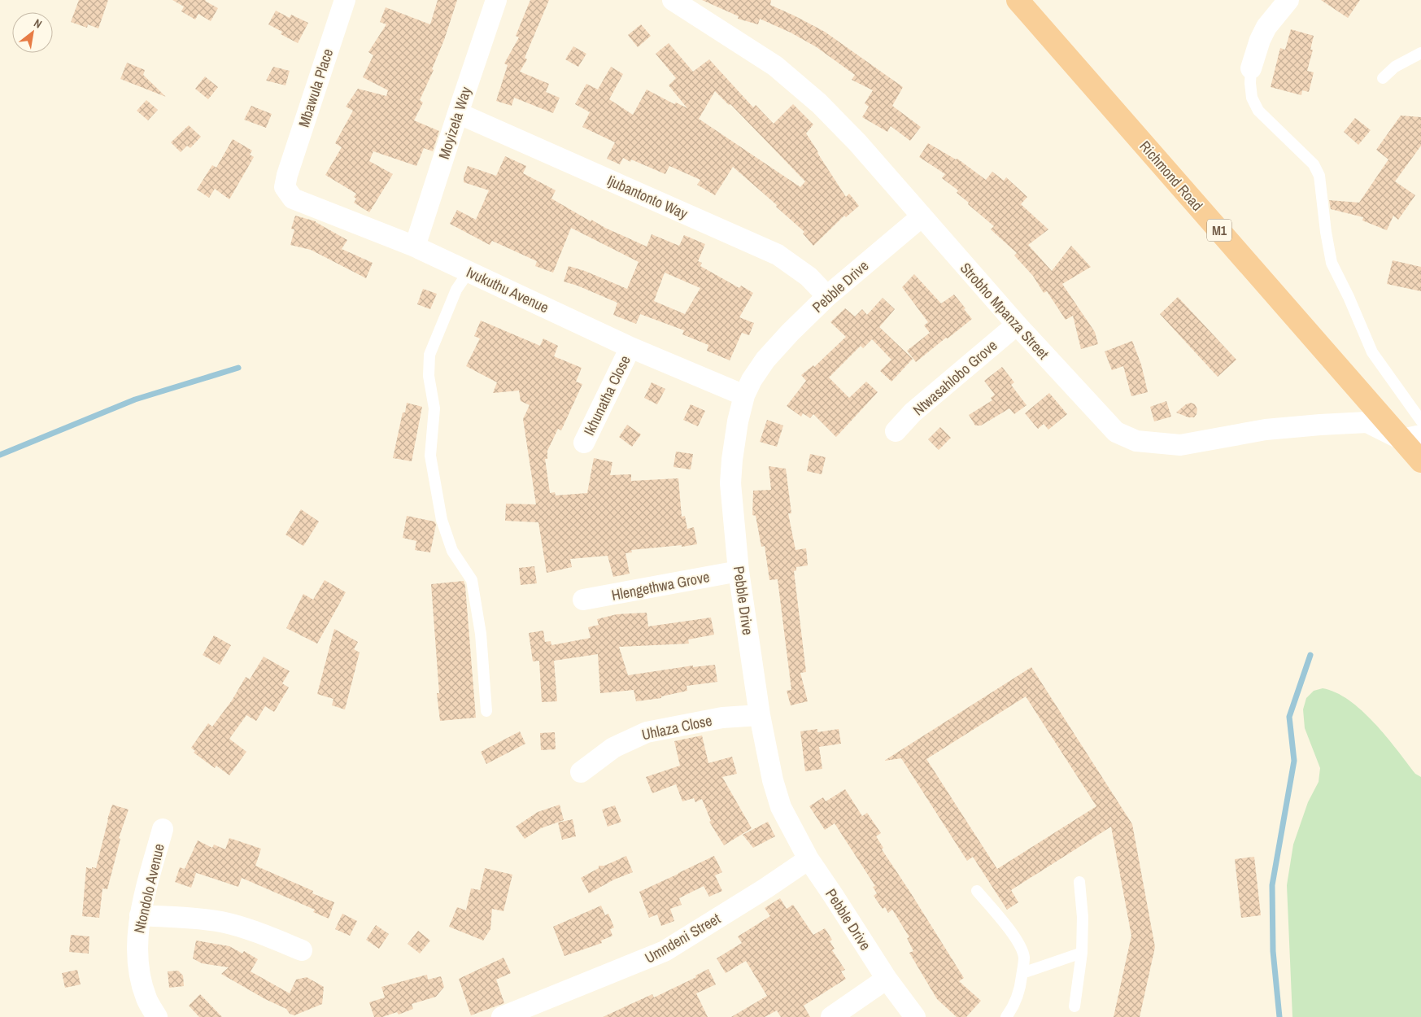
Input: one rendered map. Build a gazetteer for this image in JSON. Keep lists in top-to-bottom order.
{
  "streets": {
    "highway": ["Richmond Road", "M1"],
    "street": [
      "Mbawula Place",
      "Moyizela Way",
      "Ijubantonto Way",
      "Pebble Drive",
      "Ivukuthu Avenue",
      "Strobho Mpanza Street",
      "Ntwasahlobo Grove",
      "Ikhunatha Close",
      "Hlengethwa Grove",
      "Uhlaza Close",
      "Ntondolo Avenue",
      "Umndeni Street"
    ]
  },
  "crossings": [
    ["Mbawula Place", "Ivukuthu Avenue"],
    ["Moyizela Way", "Ijubantonto Way"],
    ["Moyizela Way", "Ivukuthu Avenue"],
    ["Richmond Road", "Strobho Mpanza Street"],
    ["Ijubantonto Way", "Pebble Drive"],
    ["Pebble Drive", "Ivukuthu Avenue"],
    ["Pebble Drive", "Strobho Mpanza Street"],
    ["Pebble Drive", "Hlengethwa Grove"],
    ["Pebble Drive", "Uhlaza Close"],
    ["Pebble Drive", "Umndeni Street"],
    ["Ivukuthu Avenue", "Ikhunatha Close"],
    ["Strobho Mpanza Street", "Ntwasahlobo Grove"]
  ],
  "north": "top right"
}
